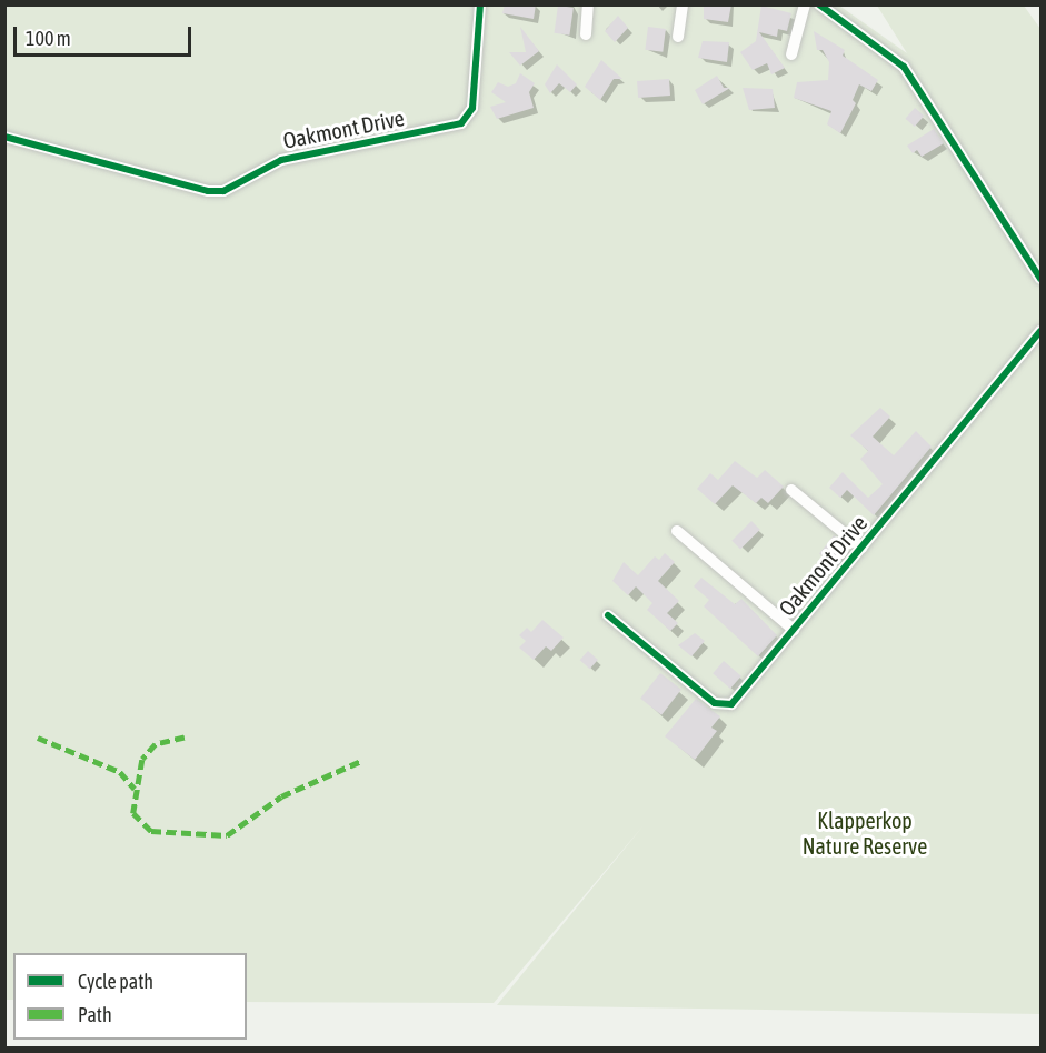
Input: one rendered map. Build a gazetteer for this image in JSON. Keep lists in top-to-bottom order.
{
  "streets": {
    "street": ["Oakmont Drive"]
  },
  "parks": ["Klapperkop Nature Reserve"],
  "legend": ["Cycle path", "Path"],
  "scale_bar": "100 m"
}
